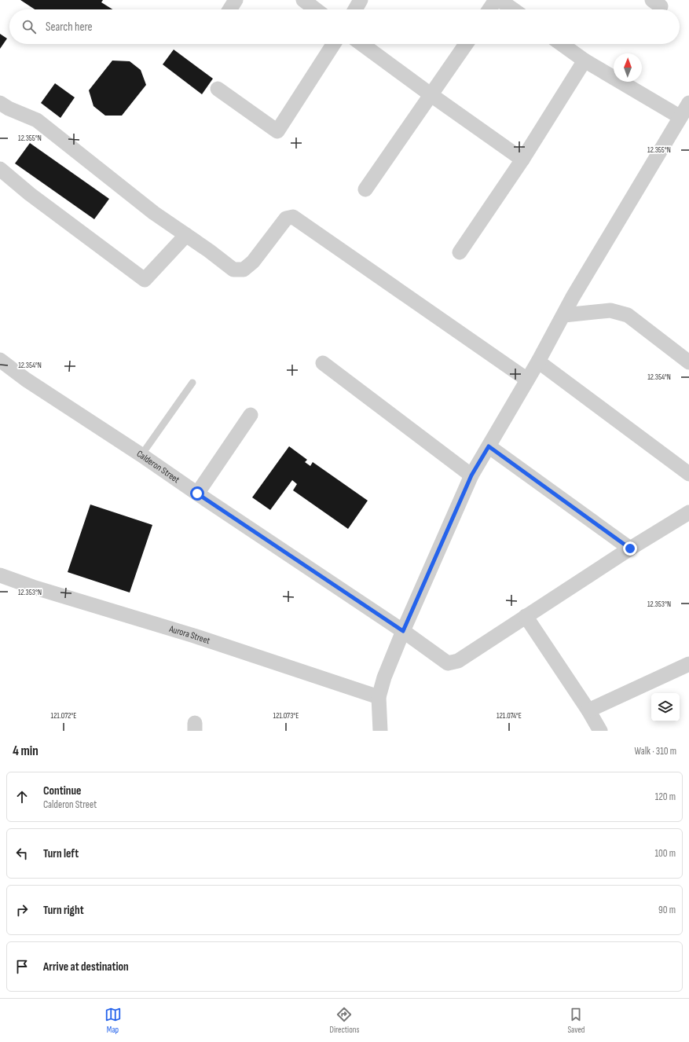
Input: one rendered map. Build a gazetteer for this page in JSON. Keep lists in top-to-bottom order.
{
  "streets": {
    "street": ["Calderon Street", "Aurora Street"]
  },
  "north": "top",
  "page": {
    "search": "Search here",
    "heading": ["4 min", "Walk · 310 m"],
    "list": [
      ["Continue", "Calderon Street", "120 m"],
      ["Turn left", "100 m"],
      ["Turn right", "90 m"],
      "Arrive at destination"
    ],
    "nav": ["Map", "Directions", "Saved"]
  },
  "coordinates": [
    "12.355°N",
    "12.354°N",
    "12.353°N",
    "121.072°E",
    "121.073°E",
    "121.074°E"
  ]
}
